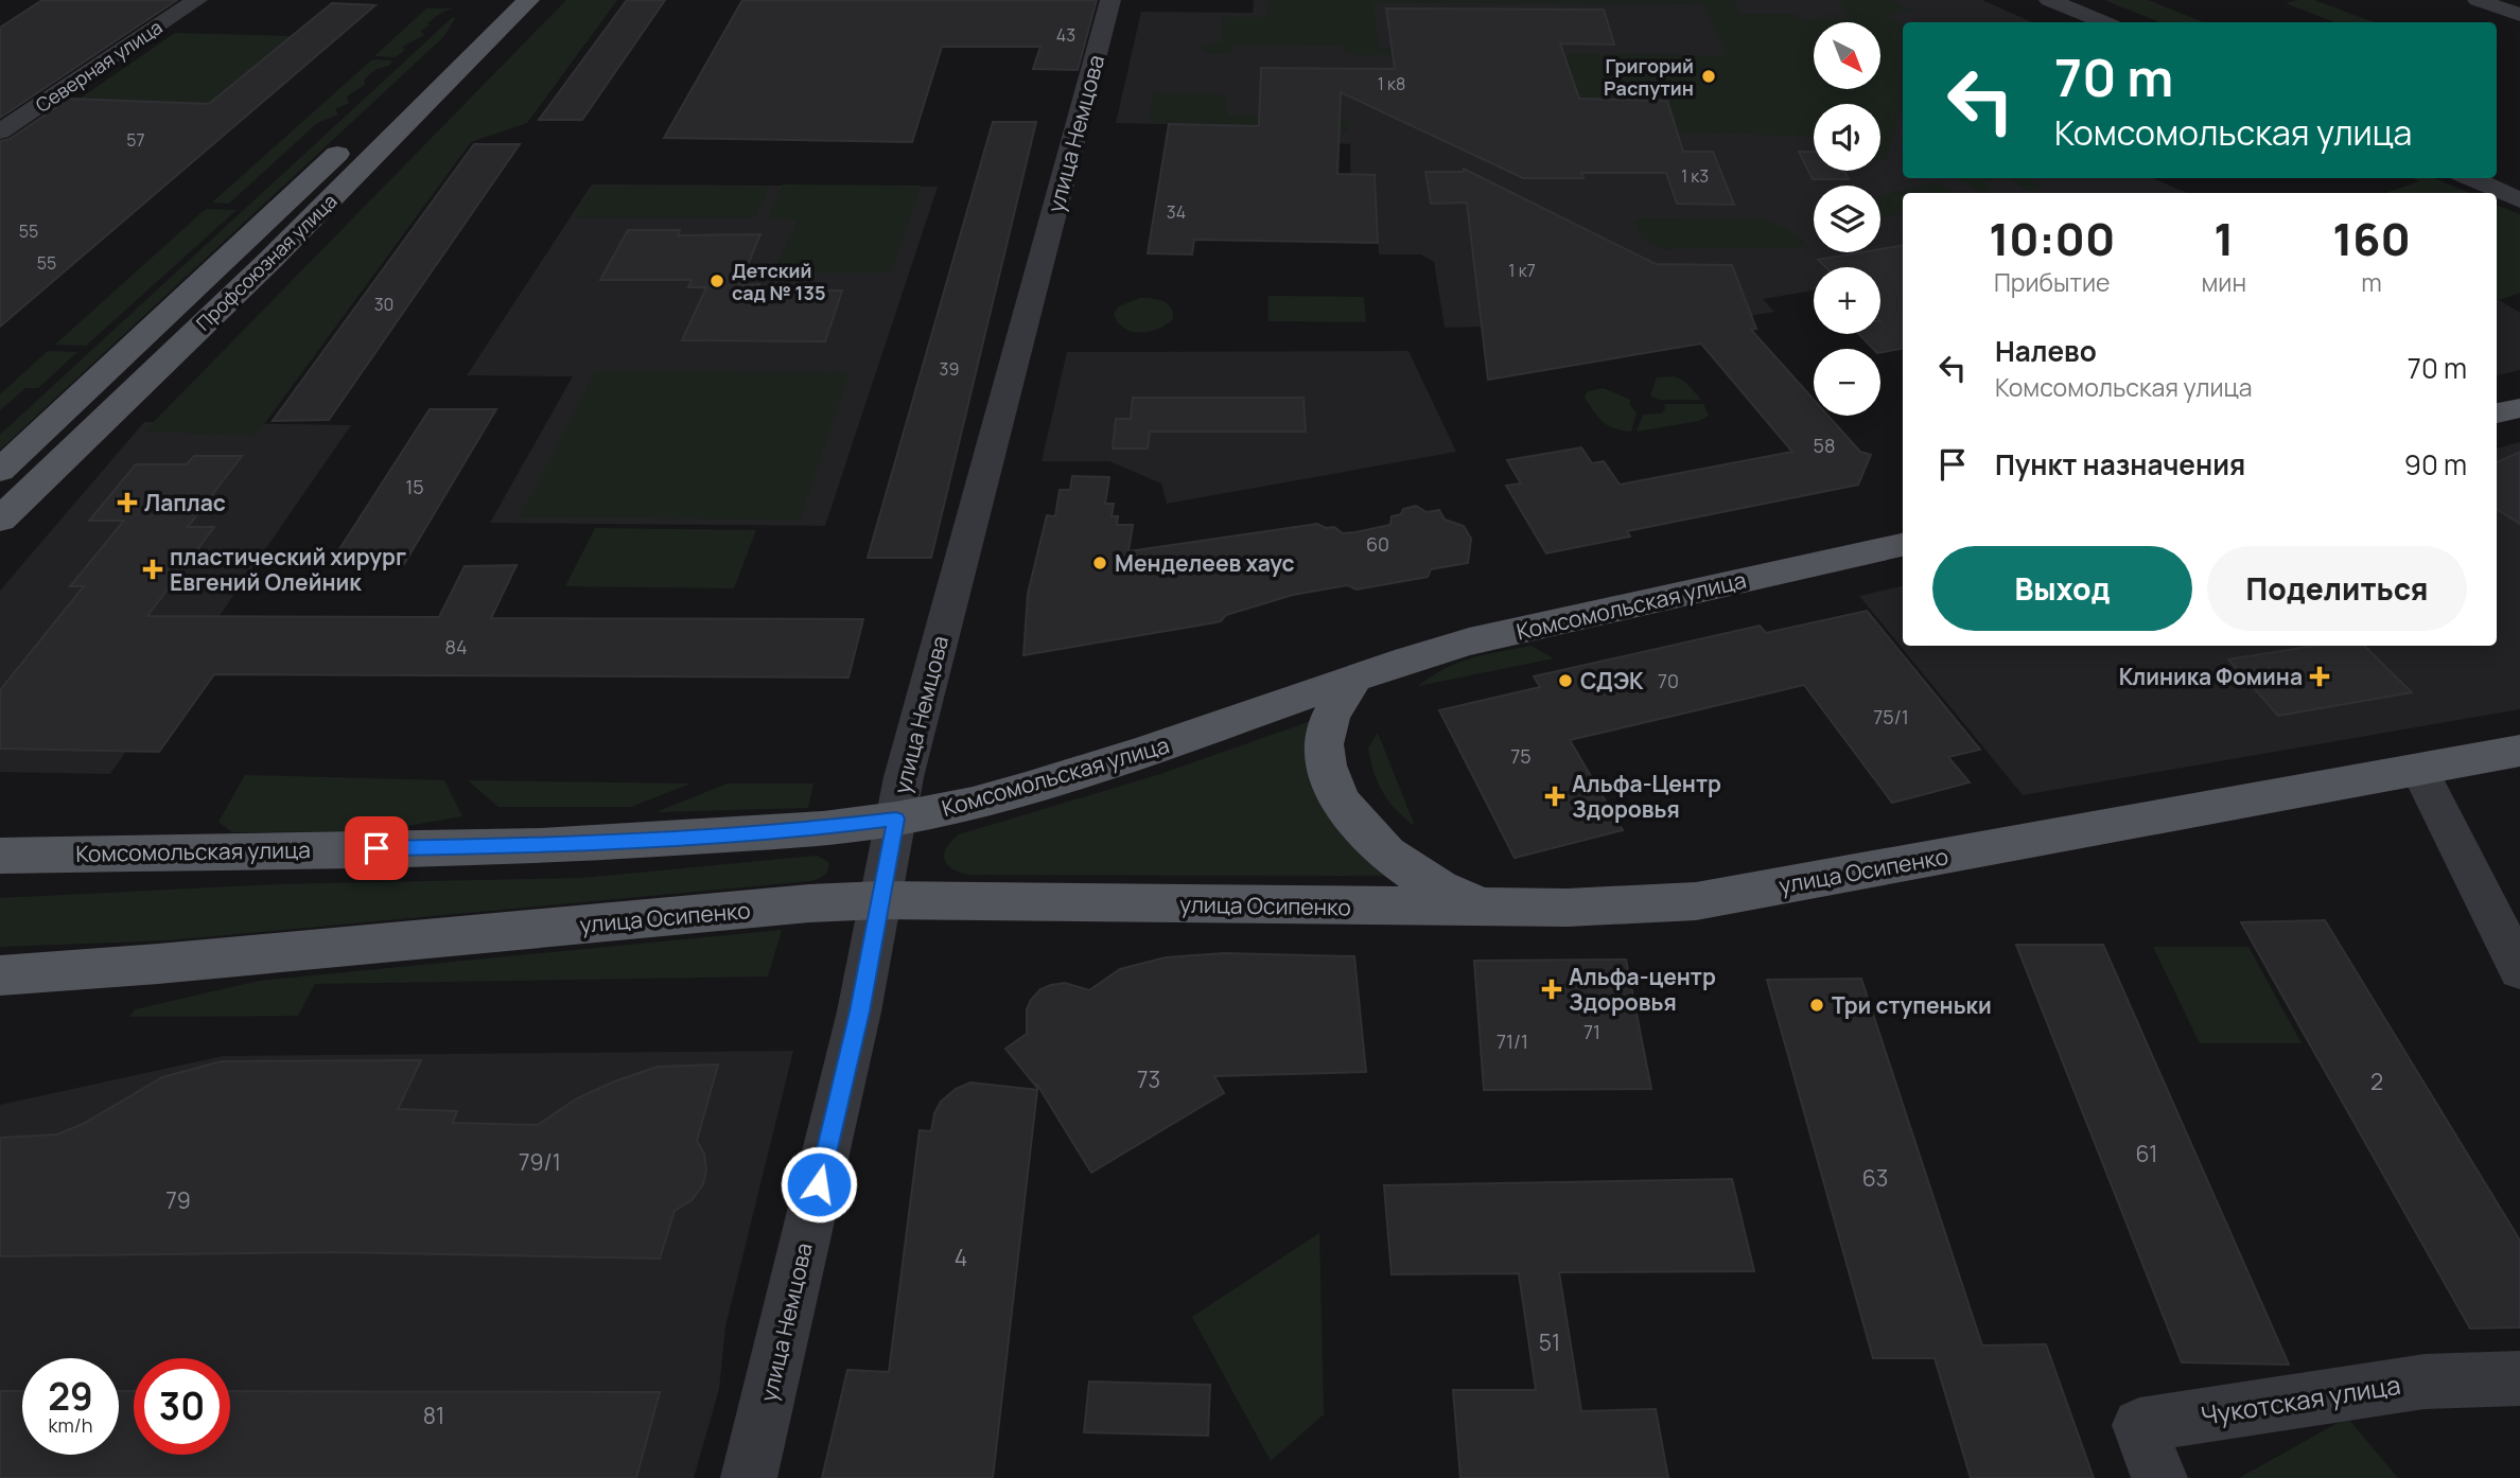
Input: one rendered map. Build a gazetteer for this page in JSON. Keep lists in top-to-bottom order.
{
  "streets": {
    "main road": ["Профсоюзная улица", "Комсомольская улица", "улица Осипенко"],
    "street": ["Северная улица", "улица Немцова", "Чукотская улица"]
  },
  "crossings": [
    ["улица Немцова", "Комсомольская улица"],
    ["улица Немцова", "улица Осипенко"]
  ],
  "places": {
    "other": [
      "Григорий Распутин",
      "Детский сад № 135",
      "Менделеев хаус",
      "СДЭК",
      "Три ступеньки"
    ],
    "health": [
      "Лаплас",
      "пластический хирург Евгений Олейник",
      "Клиника Фомина",
      "Альфа-Центр Здоровья",
      "Альфа-центр Здоровья"
    ]
  },
  "house_numbers": [
    "43",
    "1 к8",
    "57",
    "1 к3",
    "34",
    "55",
    "55",
    "1 к7",
    "30",
    "39",
    "58",
    "15",
    "60",
    "84",
    "70",
    "75/1",
    "75",
    "71",
    "71/1",
    "73",
    "2",
    "61",
    "79/1",
    "63",
    "79",
    "4",
    "51",
    "81"
  ],
  "north": "bottom right",
  "page": {
    "map_buttons": ["+", "−"],
    "turn": ["70 m", "Комсомольская улица"],
    "eta": [
      "10:00",
      "Прибытие",
      "1",
      "мин",
      "160",
      "m"
    ],
    "list": [
      {
        "name": "Налево",
        "note": "Комсомольская улица",
        "value": "70 m"
      },
      {
        "name": "Пункт назначения",
        "value": "90 m"
      }
    ],
    "buttons": ["Выход", "Поделиться"],
    "speed": "29 km/h",
    "limit": "30"
  }
}
